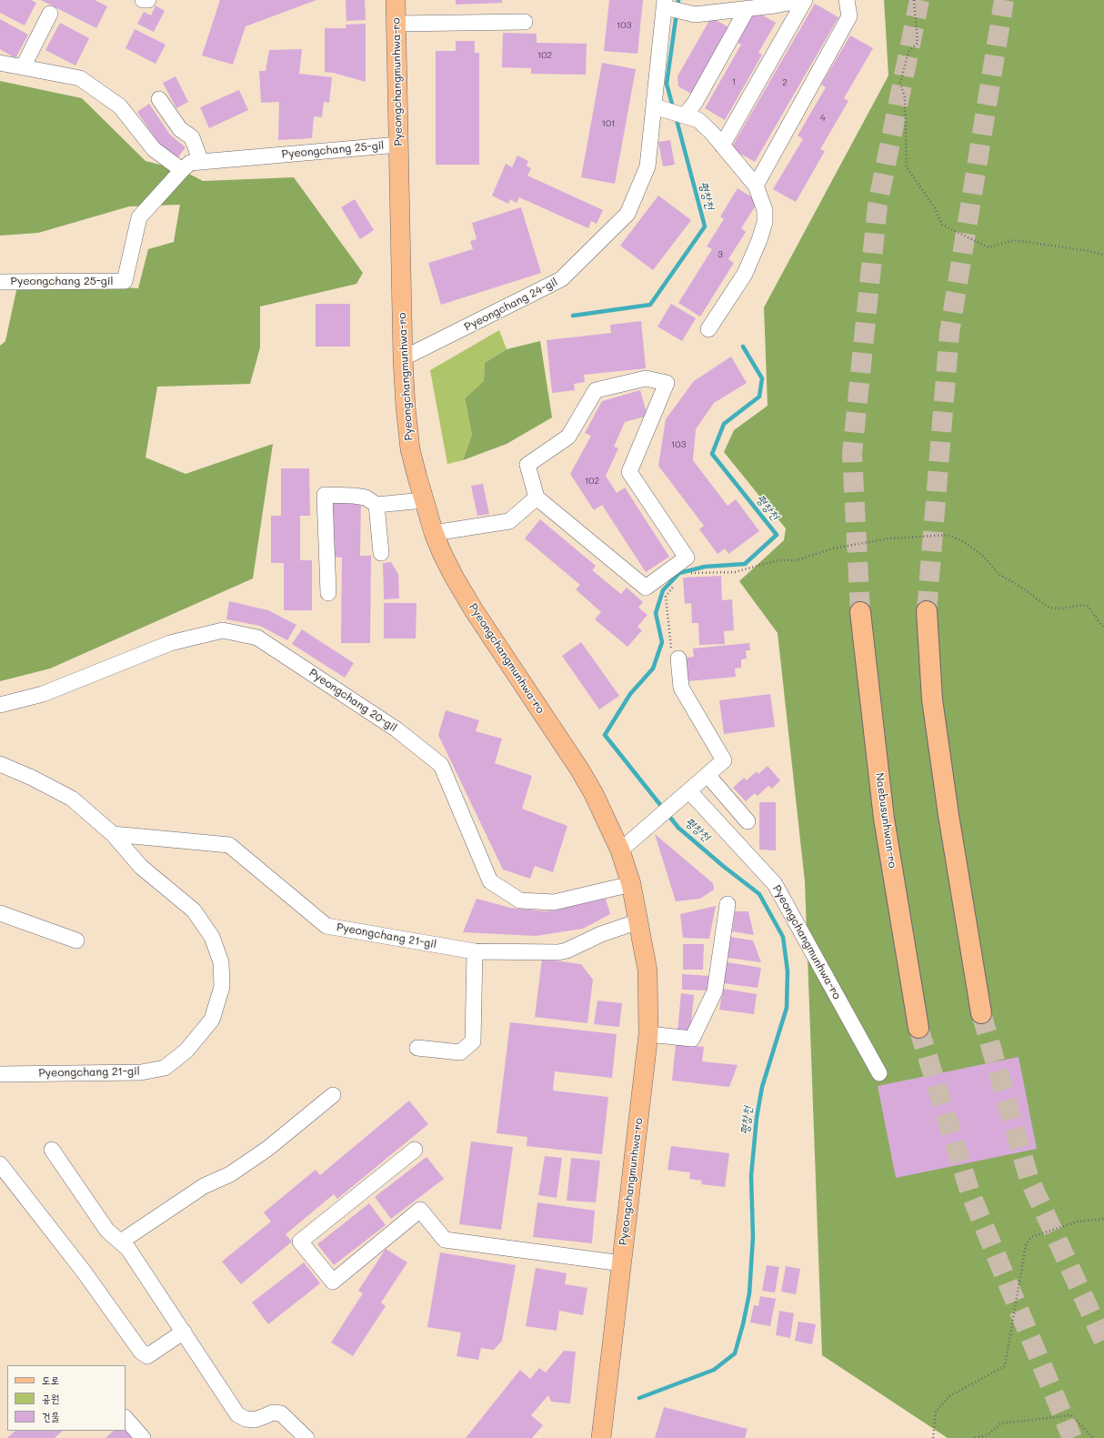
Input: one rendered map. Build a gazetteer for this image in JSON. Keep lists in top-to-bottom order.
{
  "streets": {
    "highway": ["Naebusunhwan-ro"],
    "main road": ["Pyeongchangmunhwa-ro"],
    "street": [
      "Pyeongchang 25-gil",
      "Pyeongchang 24-gil",
      "Pyeongchang 20-gil",
      "Pyeongchang 21-gil"
    ]
  },
  "crossings": [
    ["Pyeongchangmunhwa-ro", "Pyeongchang 25-gil"],
    ["Pyeongchangmunhwa-ro", "Pyeongchang 24-gil"],
    ["Pyeongchangmunhwa-ro", "Pyeongchang 20-gil"],
    ["Pyeongchangmunhwa-ro", "Pyeongchang 21-gil"]
  ],
  "water": ["평창천"],
  "house_numbers": [
    "103",
    "102",
    "1",
    "2",
    "4",
    "101",
    "3",
    "103",
    "102"
  ],
  "legend": ["도로", "공원", "건물"]
}
